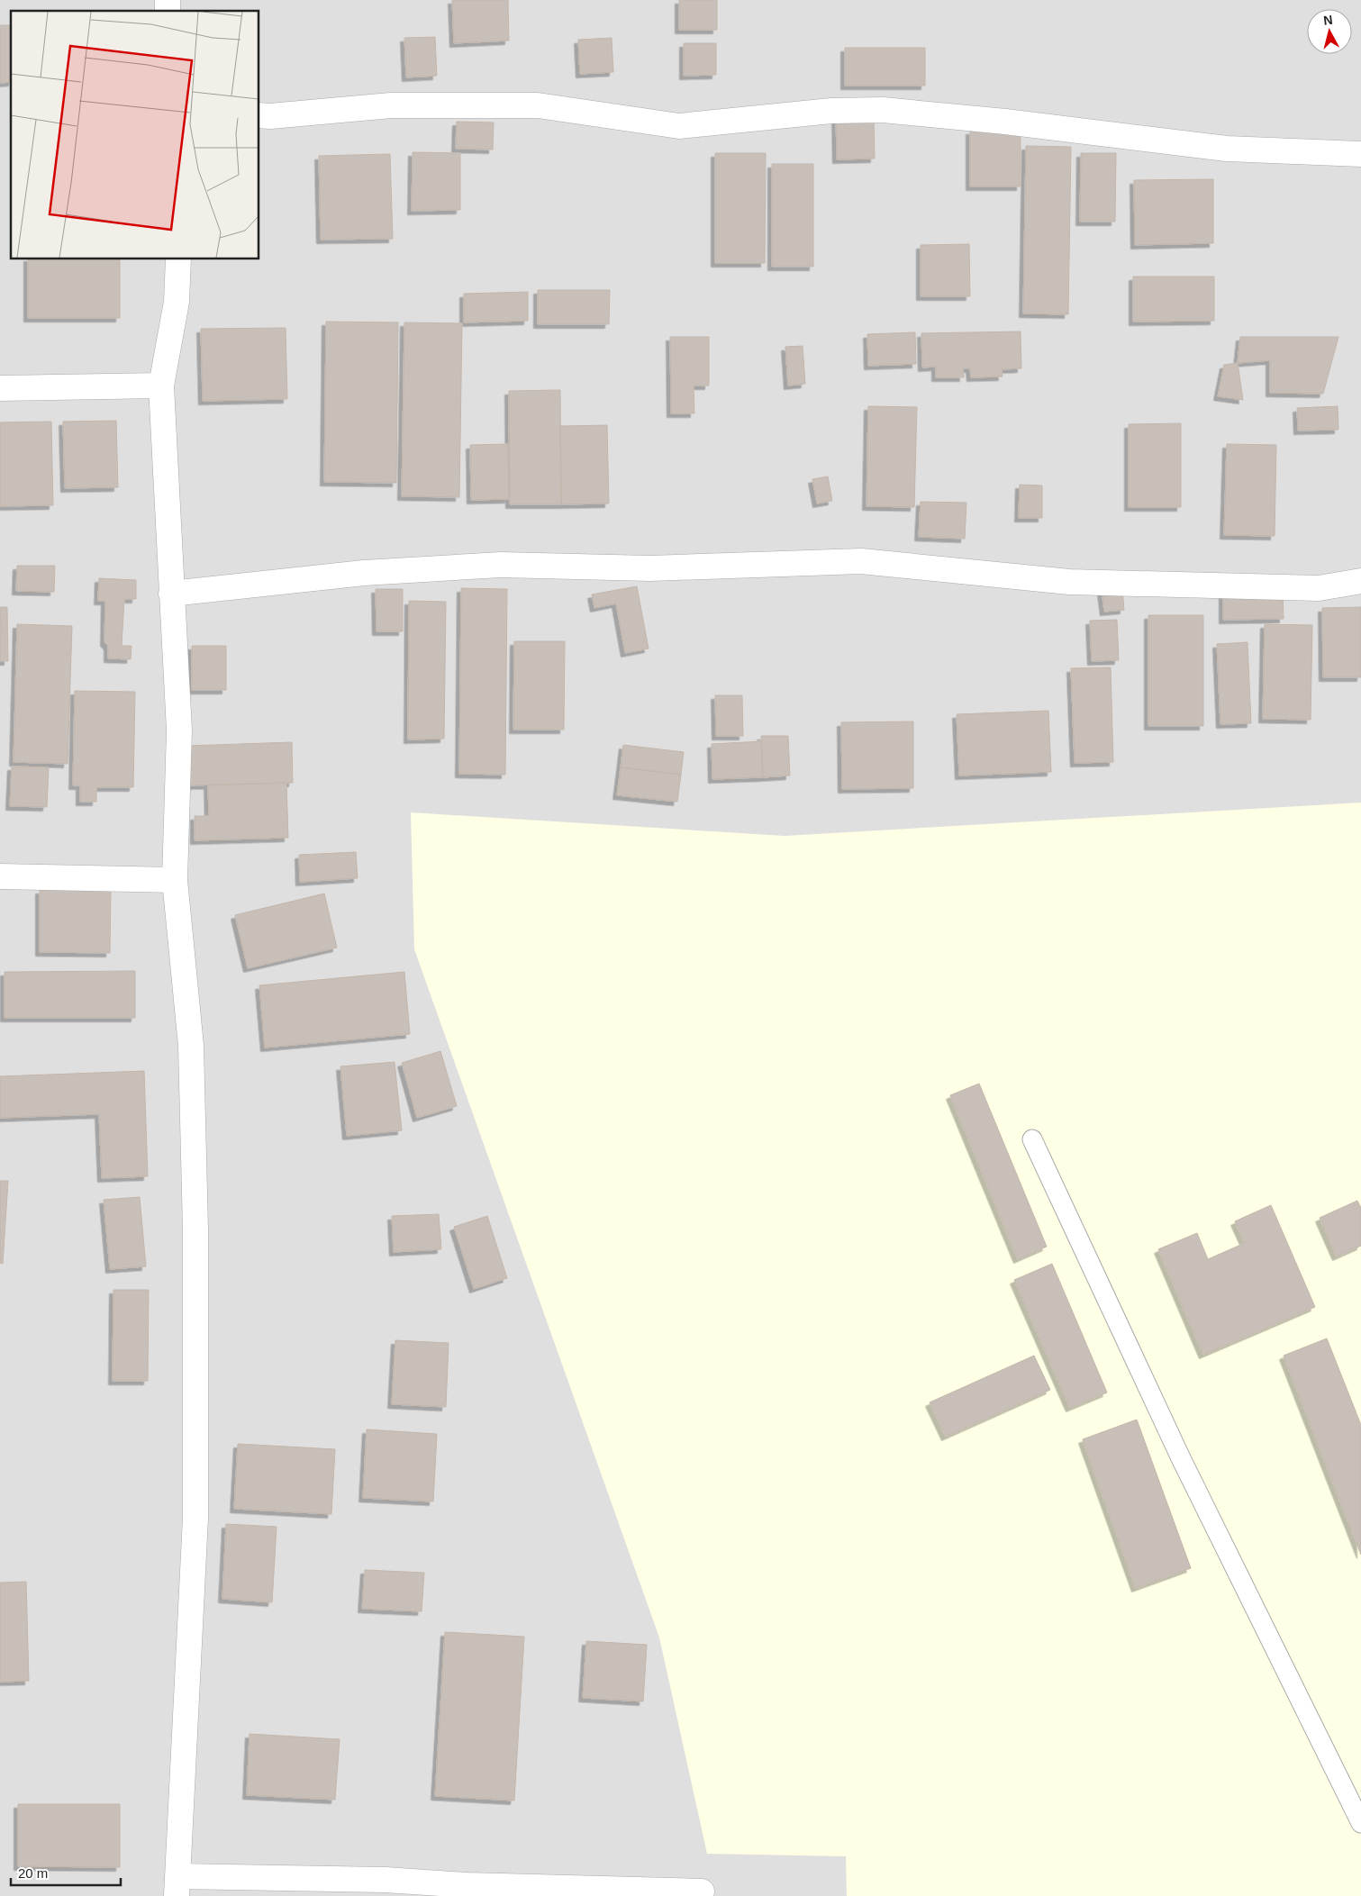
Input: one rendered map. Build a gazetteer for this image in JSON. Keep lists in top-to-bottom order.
{
  "scale_bar": "20 m",
  "north": "top"
}
